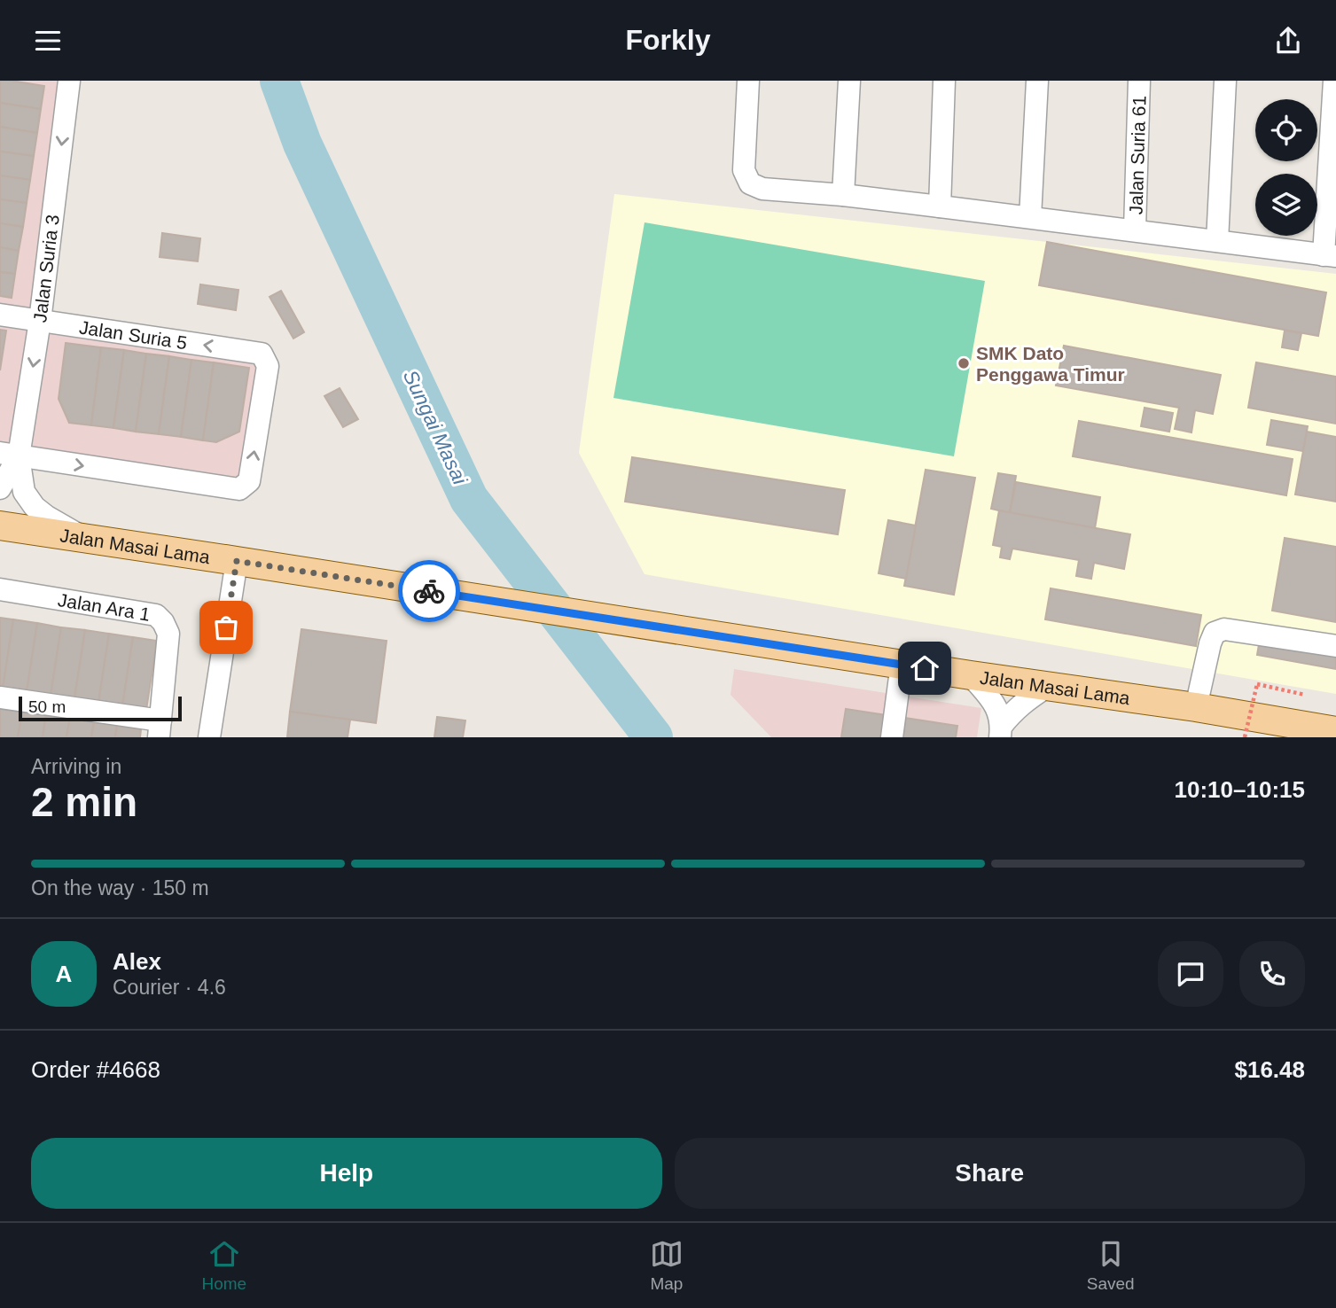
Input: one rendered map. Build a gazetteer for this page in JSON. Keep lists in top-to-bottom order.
{
  "streets": {
    "main road": ["Jalan Masai Lama"],
    "street": [
      "Jalan Suria 61",
      "Jalan Suria 3",
      "Jalan Suria 5",
      "Jalan Ara 1"
    ]
  },
  "crossings": [
    ["Jalan Suria 3", "Jalan Suria 5"],
    ["Jalan Suria 3", "Jalan Masai Lama"]
  ],
  "one_way": ["Jalan Suria 3"],
  "water": ["Sungai Masai"],
  "places": ["SMK Dato Penggawa Timur"],
  "scale_bar": "50 m",
  "page": {
    "header": "Forkly",
    "scale": "50 m",
    "heading": ["2 min", "Arriving in", "10:10–10:15"],
    "panel": [
      "Alex",
      "Courier · 4.6",
      "Order #4668",
      "$16.48"
    ],
    "bar": "On the way · 150 m",
    "round": "A",
    "buttons": ["Help", "Share"],
    "tabs": ["Home", "Map", "Saved"]
  }
}
